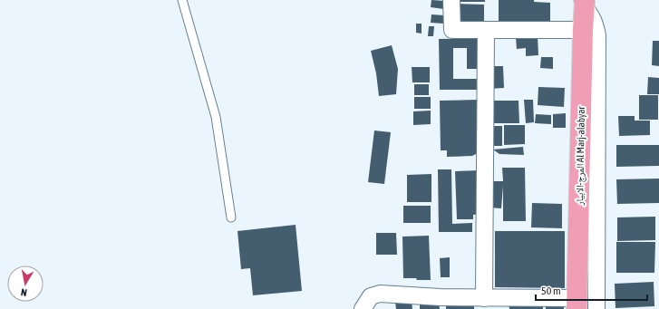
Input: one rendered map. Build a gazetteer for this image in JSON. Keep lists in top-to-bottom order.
{
  "streets": {
    "main road": ["المرج-الابيار Al Marj-alabyar"]
  },
  "scale_bar": "50 m",
  "north": "bottom"
}
